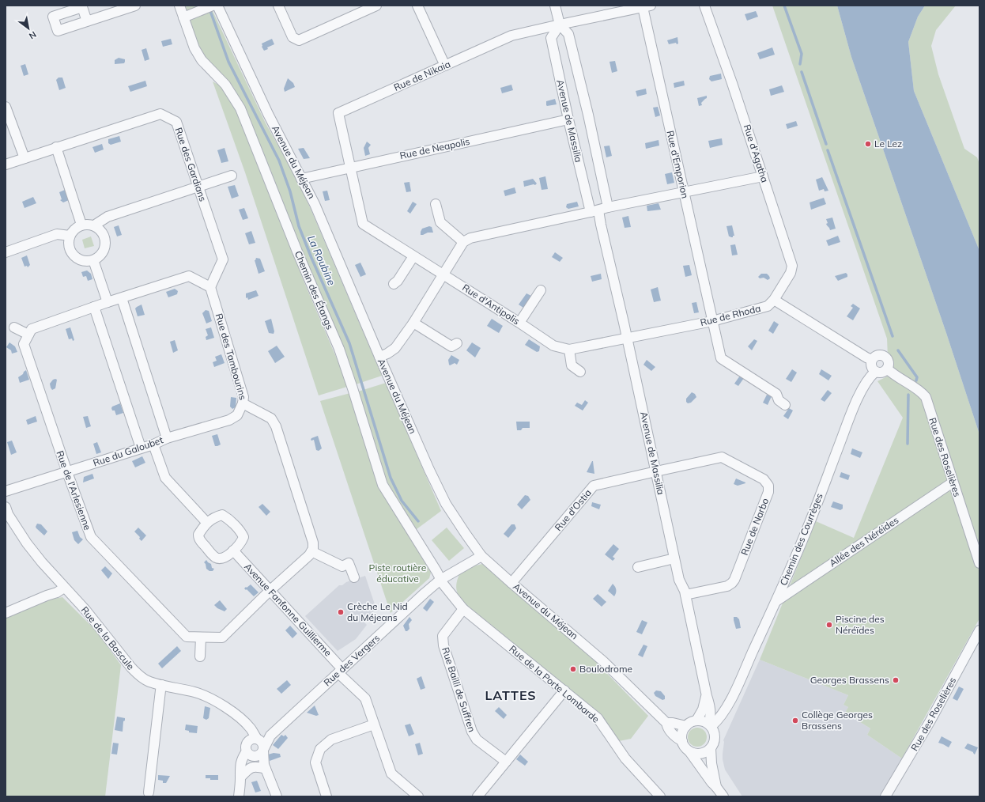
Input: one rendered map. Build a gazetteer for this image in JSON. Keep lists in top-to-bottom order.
{
  "streets": {
    "street": [
      "Rue de Nikaia",
      "Avenue de Massilia",
      "Rue de Neapolis",
      "Rue d'Agatha",
      "Avenue du Méjean",
      "Rue des Gardians",
      "Rue d'Emporion",
      "Chemin des Étangs",
      "Rue d'Antipolis",
      "Rue de Rhoda",
      "Rue des Tambourins",
      "Rue du Galoubet",
      "Rue des Roselières",
      "Rue de l'Arlesienne",
      "Rue d'Ostia",
      "Rue de Narbo",
      "Chemin des Courrèges",
      "Allée des Néréides",
      "Avenue Fanfonne Guillierme",
      "Rue de la Bascule",
      "Rue des Vergers",
      "Rue de la Porte Lombarde",
      "Rue Bailli de Suffren"
    ]
  },
  "crossings": [
    ["Rue de Nikaia", "Avenue de Massilia"],
    ["Rue de Nikaia", "Rue de Neapolis"],
    ["Rue de Nikaia", "Rue d'Antipolis"],
    ["Avenue de Massilia", "Rue de Neapolis"],
    ["Avenue de Massilia", "Avenue du Méjean"],
    ["Avenue de Massilia", "Rue d'Antipolis"],
    ["Avenue de Massilia", "Rue de Rhoda"],
    ["Avenue de Massilia", "Rue d'Ostia"],
    ["Avenue de Massilia", "Rue de Narbo"],
    ["Avenue de Massilia", "Chemin des Courrèges"],
    ["Rue de Neapolis", "Avenue du Méjean"],
    ["Rue de Neapolis", "Rue d'Antipolis"],
    ["Rue d'Agatha", "Rue de Rhoda"],
    ["Avenue du Méjean", "Rue d'Ostia"],
    ["Avenue du Méjean", "Chemin des Courrèges"],
    ["Avenue du Méjean", "Rue des Vergers"],
    ["Rue des Gardians", "Rue des Tambourins"],
    ["Rue d'Emporion", "Rue de Rhoda"],
    ["Chemin des Étangs", "Rue des Vergers"],
    ["Chemin des Étangs", "Rue de la Porte Lombarde"],
    ["Rue d'Antipolis", "Rue de Rhoda"],
    ["Rue des Tambourins", "Rue du Galoubet"],
    ["Rue du Galoubet", "Rue de l'Arlesienne"],
    ["Rue des Roselières", "Chemin des Courrèges"],
    ["Rue des Roselières", "Allée des Néréides"],
    ["Rue de l'Arlesienne", "Avenue Fanfonne Guillierme"],
    ["Rue d'Ostia", "Rue de Narbo"],
    ["Chemin des Courrèges", "Allée des Néréides"],
    ["Avenue Fanfonne Guillierme", "Rue des Vergers"],
    ["Rue de la Bascule", "Rue des Vergers"],
    ["Rue des Vergers", "Rue de la Porte Lombarde"],
    ["Rue de la Porte Lombarde", "Rue Bailli de Suffren"]
  ],
  "districts": ["LATTES"],
  "water": ["La Roubine"],
  "parks": ["Piste routière éducative"],
  "places": [
    "Le Lez",
    "Crèche Le Nid du Méjeans",
    "Piscine des Néréïdes",
    "Boulodrome",
    "Georges Brassens",
    "Collège Georges Brassens"
  ],
  "north": "bottom right"
}
